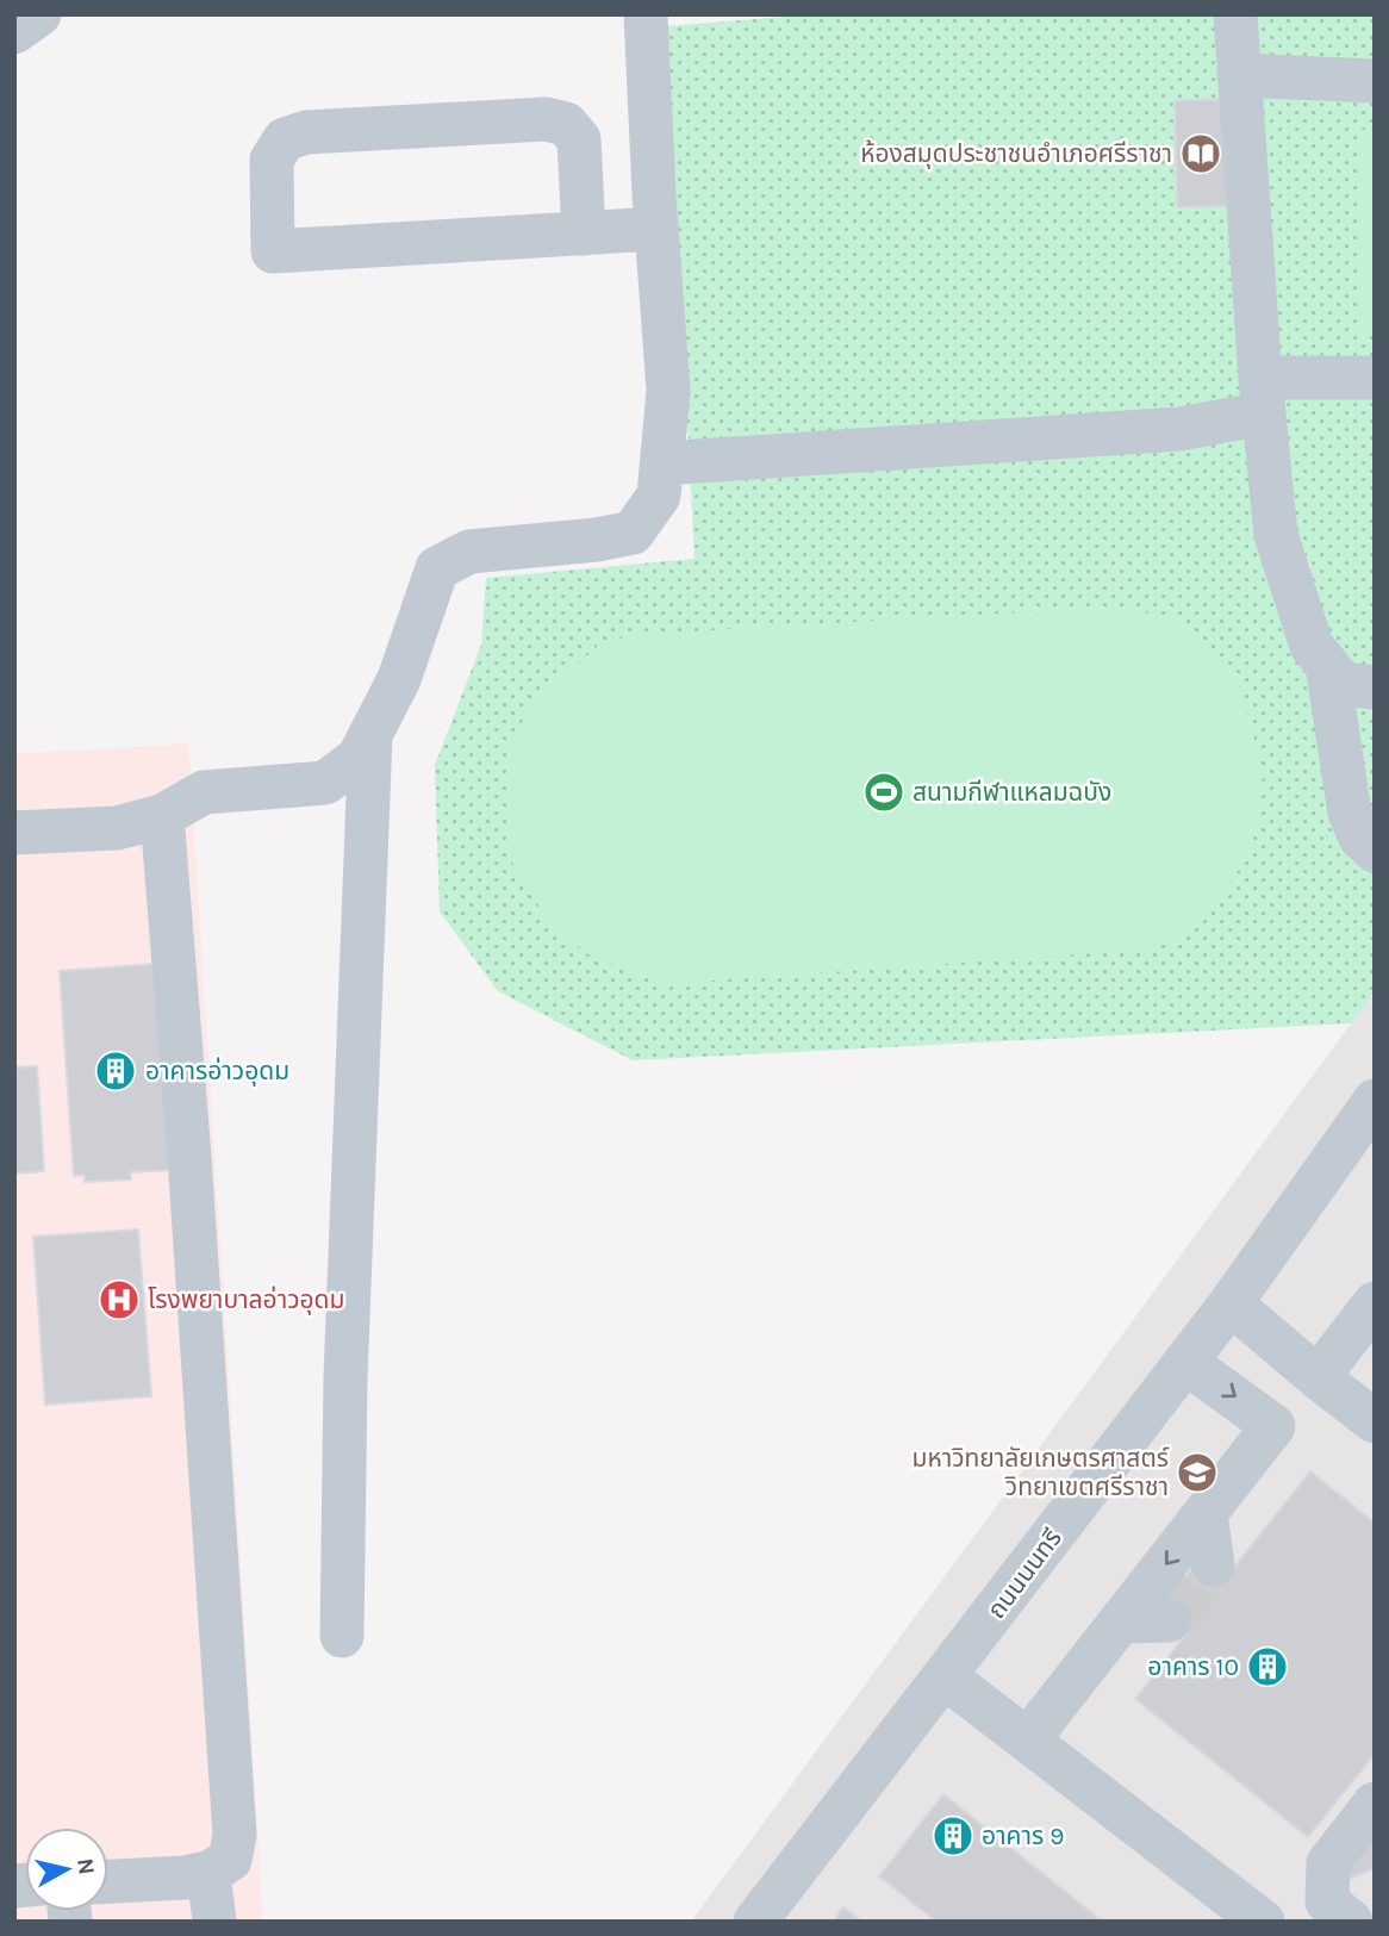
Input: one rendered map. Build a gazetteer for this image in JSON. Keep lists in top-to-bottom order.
{
  "streets": {
    "street": ["ถนนนนทรี"]
  },
  "places": {
    "library": ["ห้องสมุดประชาชนอำเภอศรีราชา"],
    "sports": ["สนามกีฬาแหลมฉบัง"],
    "building": ["อาคารอ่าวอุดม", "อาคาร 10", "อาคาร 9"],
    "hospital": ["โรงพยาบาลอ่าวอุดม"],
    "school or university": ["มหาวิทยาลัยเกษตรศาสตร์ วิทยาเขตศรีราชา"]
  },
  "north": "right"
}
